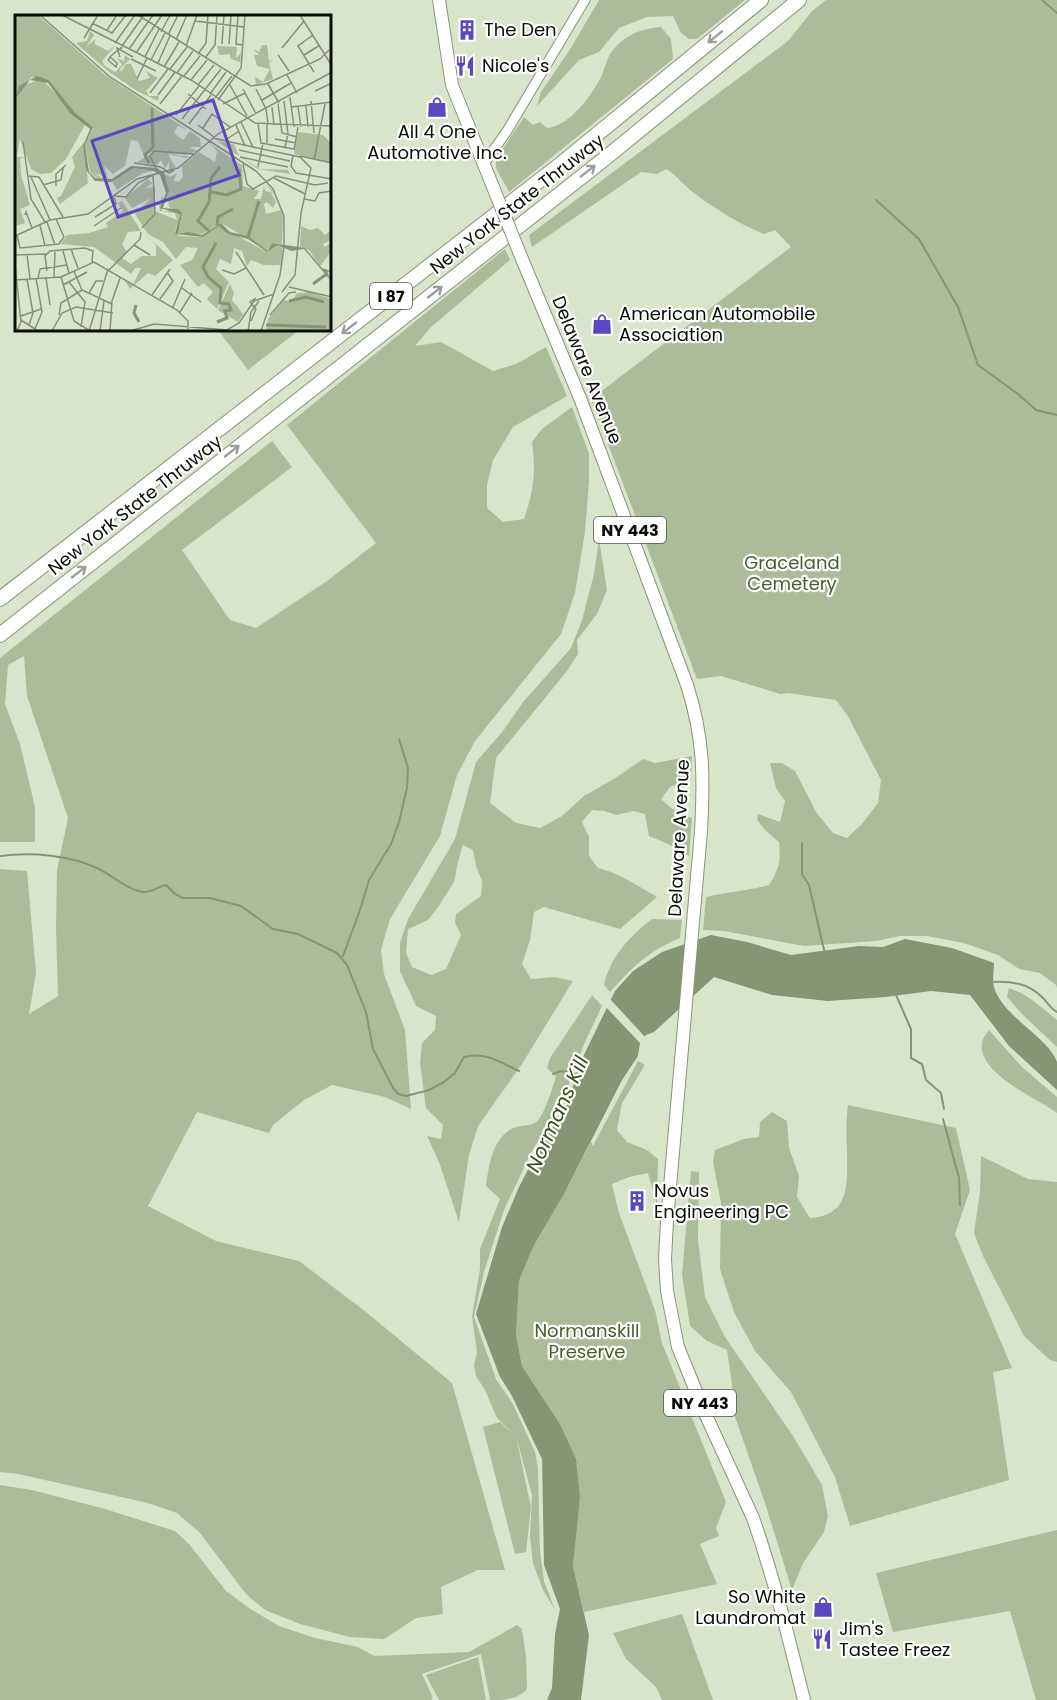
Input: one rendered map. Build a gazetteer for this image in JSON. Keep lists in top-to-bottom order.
{
  "streets": {
    "highway": ["New York State Thruway", "I 87"],
    "main road": ["Delaware Avenue", "NY 443"]
  },
  "water": ["Normans Kill"],
  "parks": ["Graceland Cemetery", "Normanskill Preserve"],
  "places": {
    "building": ["The Den", "Novus Engineering PC"],
    "restaurant": ["Nicole's", "Jim's Tastee Freez"],
    "shop": ["All 4 One Automotive Inc.", "American Automobile Association", "So White Laundromat"]
  }
}
